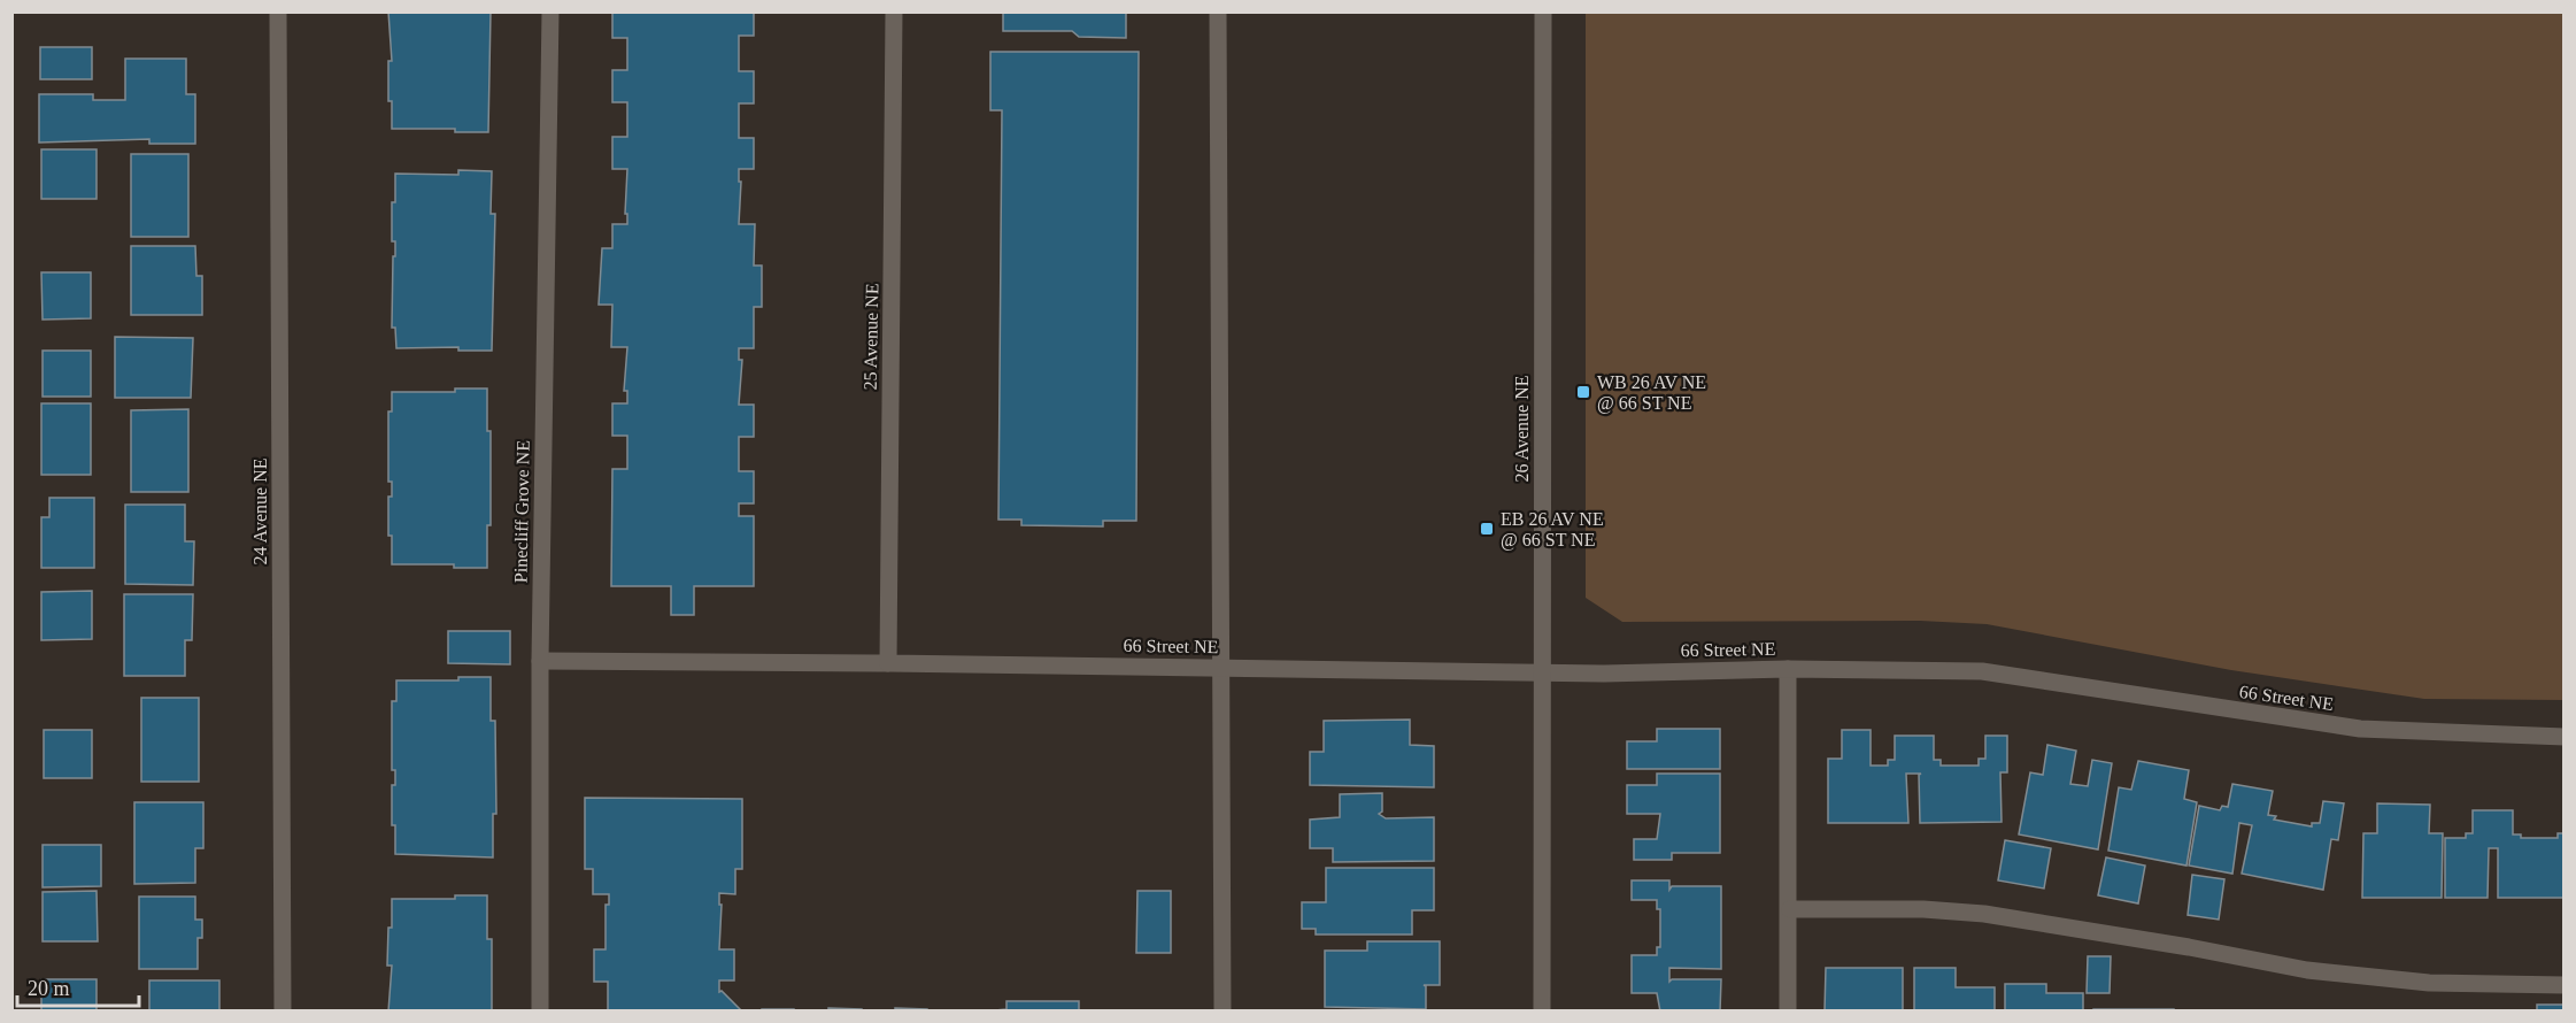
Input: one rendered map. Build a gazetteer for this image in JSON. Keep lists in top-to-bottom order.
{
  "streets": {
    "street": [
      "25 Avenue NE",
      "26 Avenue NE",
      "24 Avenue NE",
      "Pinecliff Grove NE",
      "66 Street NE"
    ]
  },
  "crossings": [
    ["25 Avenue NE", "66 Street NE"],
    ["26 Avenue NE", "66 Street NE"],
    ["Pinecliff Grove NE", "66 Street NE"]
  ],
  "places": {
    "transit": ["WB 26 AV NE @ 66 ST NE", "EB 26 AV NE @ 66 ST NE"]
  },
  "scale_bar": "20 m"
}
